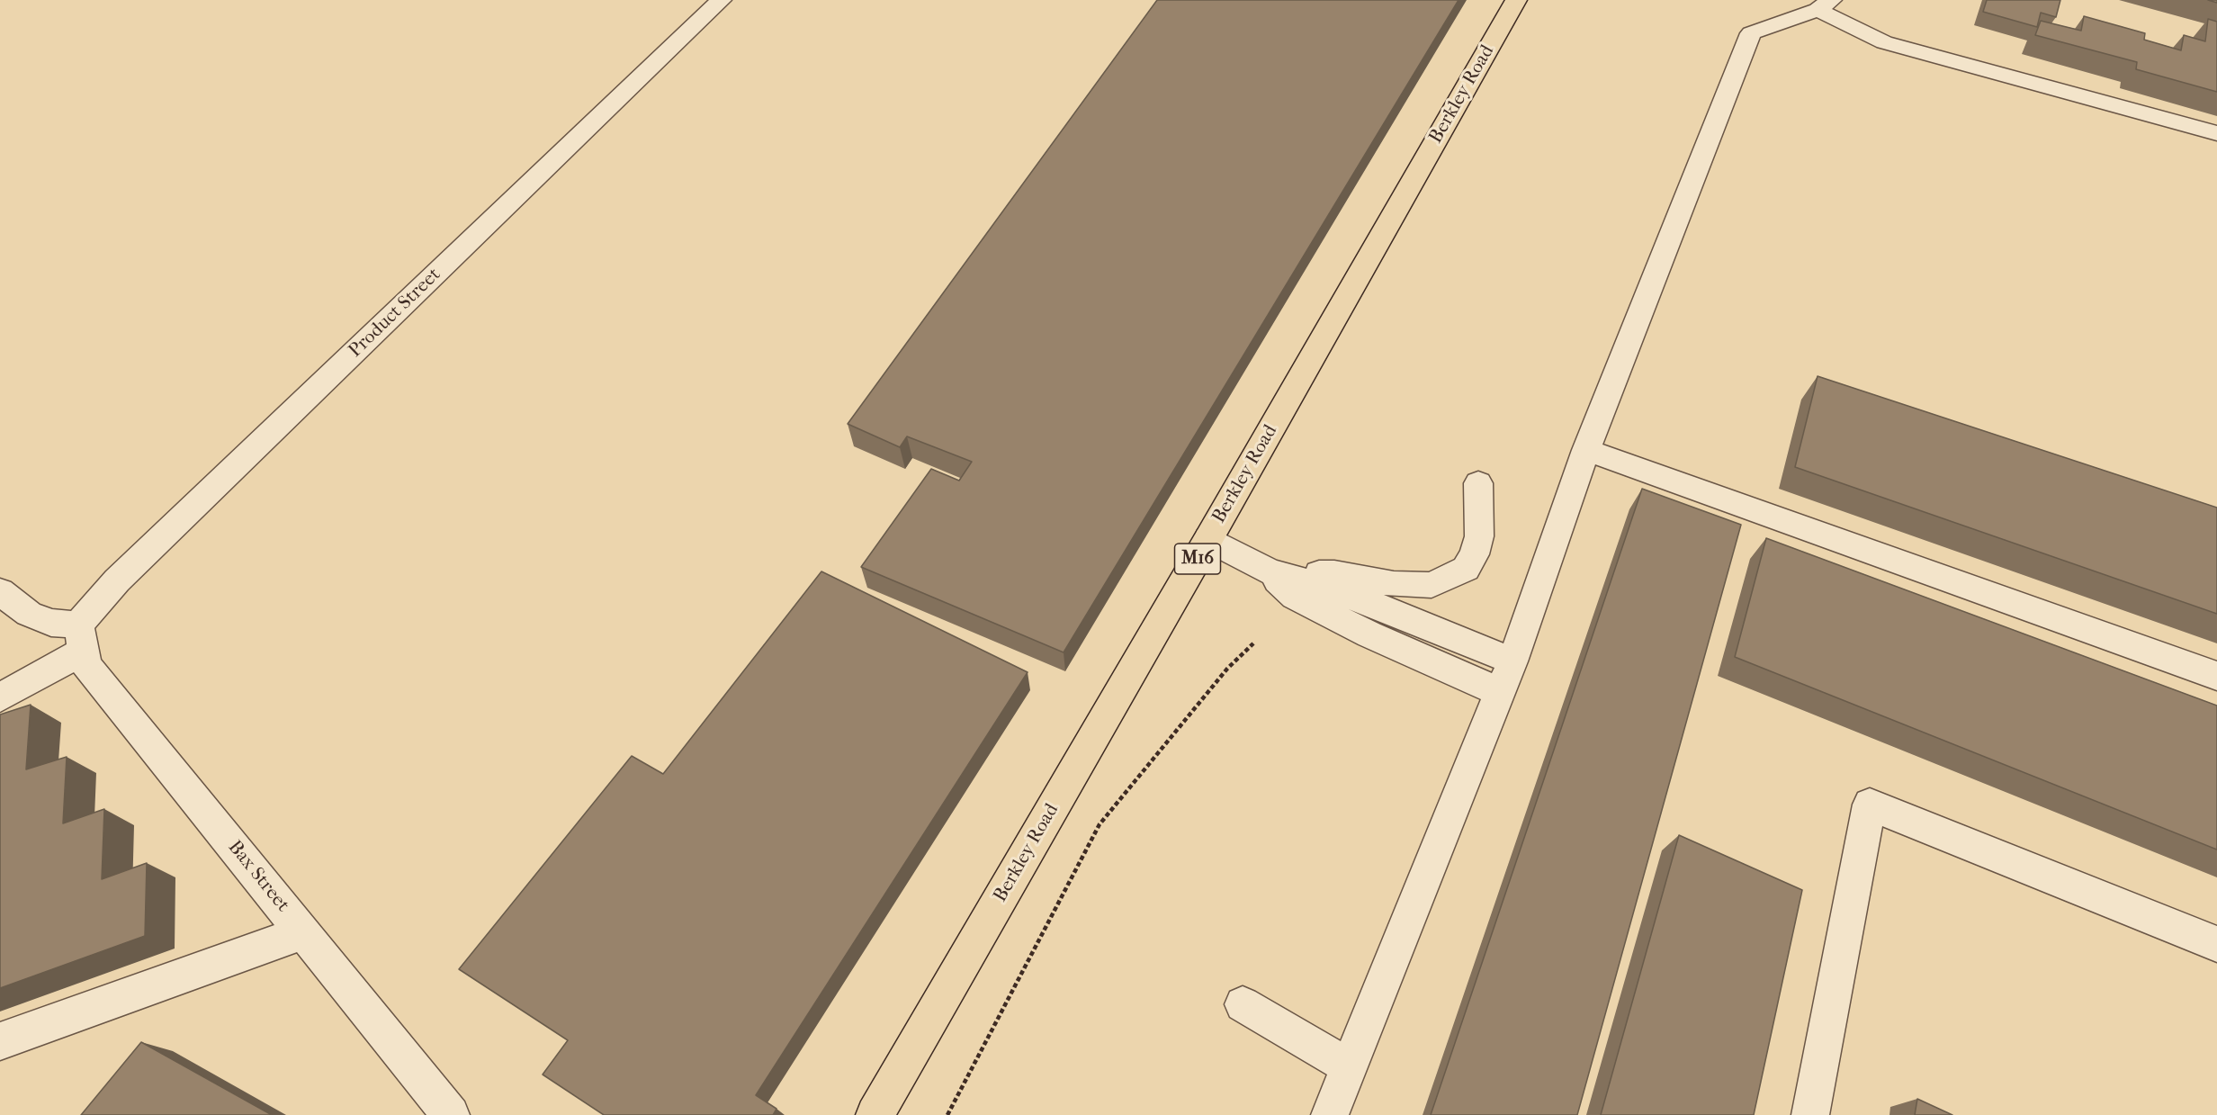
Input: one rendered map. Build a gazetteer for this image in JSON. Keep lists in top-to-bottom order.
{
  "streets": {
    "main road": ["Berkley Road", "M16"],
    "street": ["Product Street", "Bax Street"]
  },
  "crossings": [
    ["Product Street", "Bax Street"]
  ]
}
